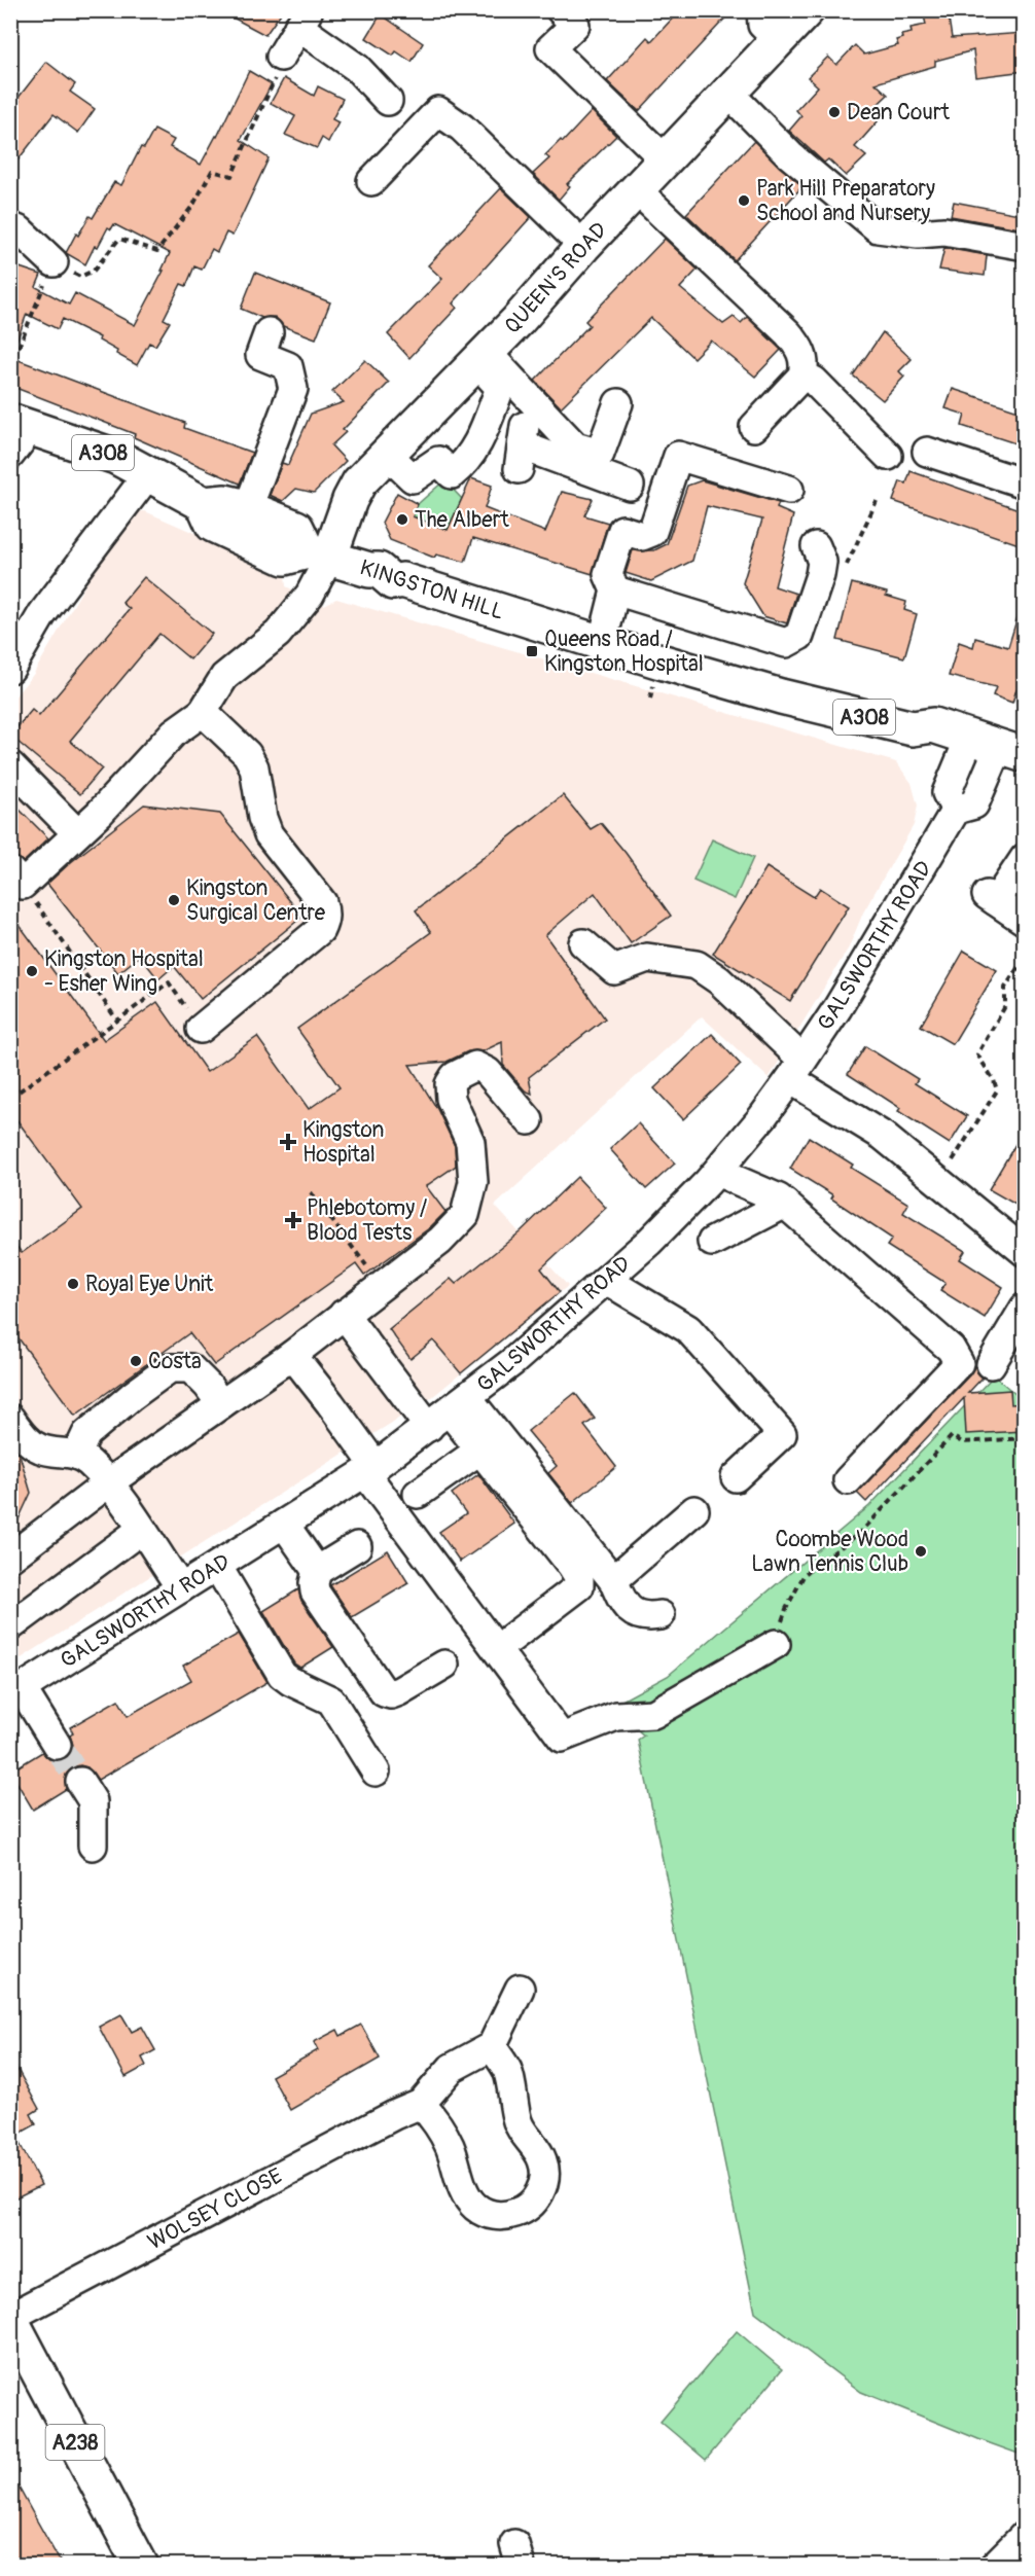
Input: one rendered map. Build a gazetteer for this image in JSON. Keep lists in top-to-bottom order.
{
  "streets": {
    "main road": [
      "QUEEN'S ROAD",
      "A308",
      "KINGSTON HILL",
      "A238"
    ],
    "street": ["GALSWORTHY ROAD", "WOLSEY CLOSE"]
  },
  "crossings": [
    ["QUEEN'S ROAD", "KINGSTON HILL"],
    ["KINGSTON HILL", "GALSWORTHY ROAD"],
    ["WOLSEY CLOSE", "A238"]
  ],
  "places": {
    "other": [
      "Dean Court",
      "Park Hill Preparatory School and Nursery",
      "The Albert",
      "Kingston Surgical Centre",
      "Kingston Hospital - Esher Wing",
      "Royal Eye Unit",
      "Costa",
      "Coombe Wood Lawn Tennis Club"
    ],
    "transit": ["Queens Road / Kingston Hospital"],
    "health": ["Kingston Hospital", "Phlebotomy / Blood Tests"]
  }
}
